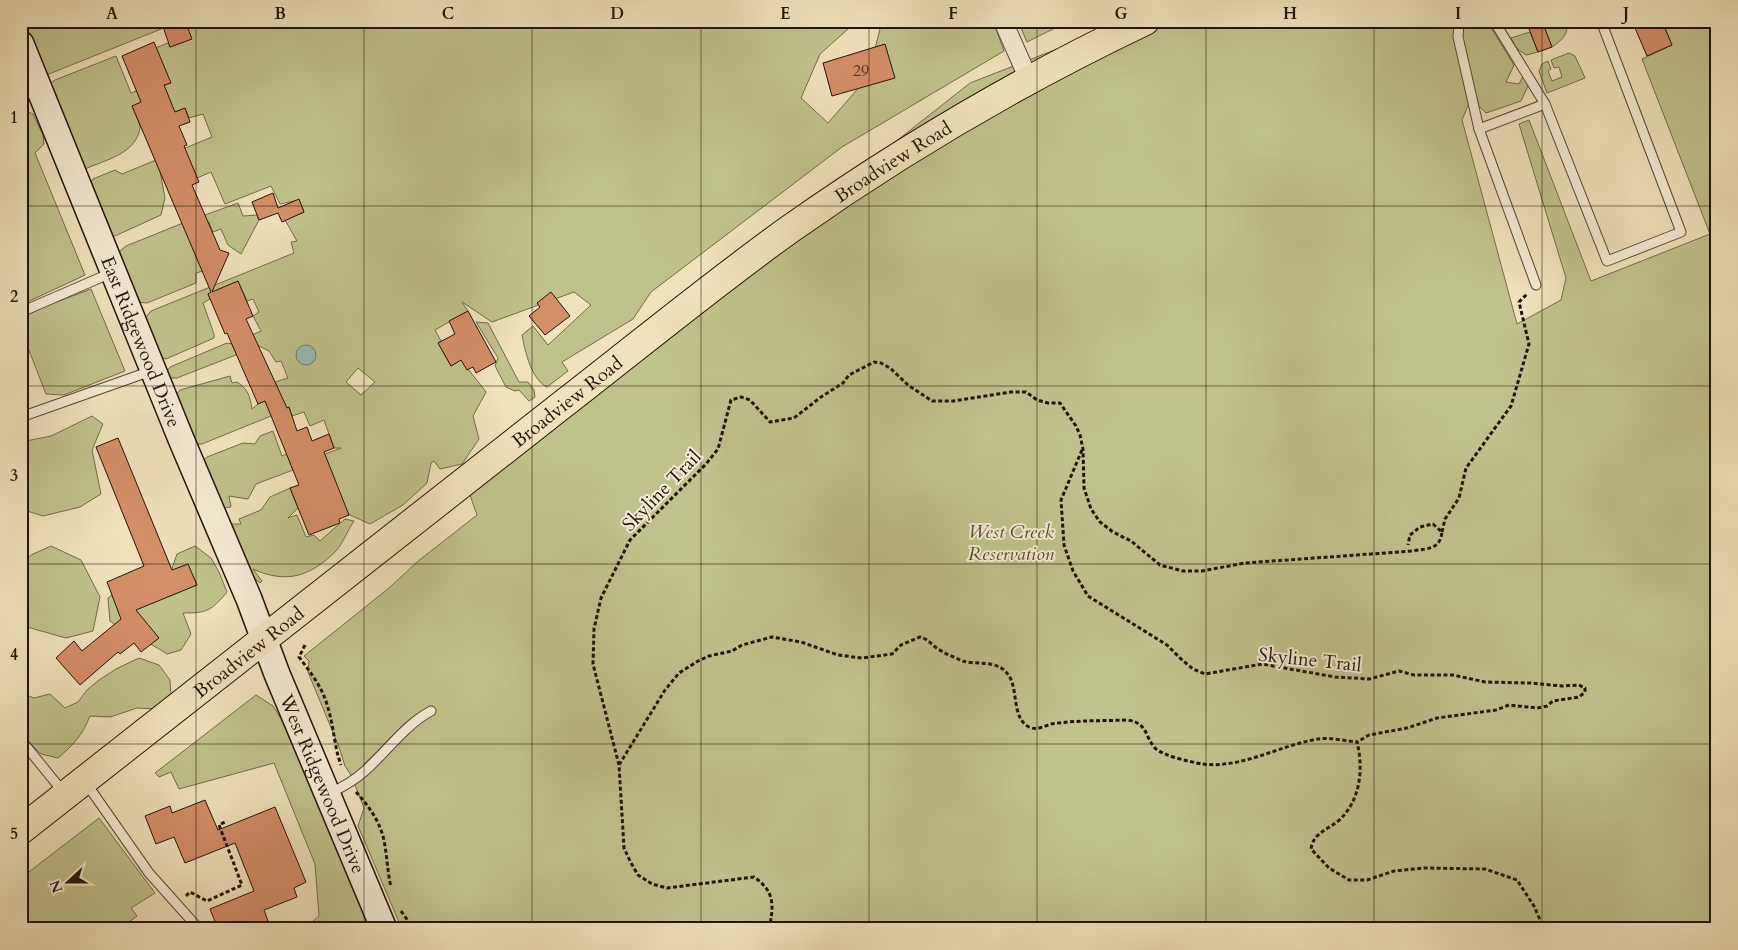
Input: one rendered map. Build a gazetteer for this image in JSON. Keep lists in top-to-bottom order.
{
  "streets": {
    "main road": ["Broadview Road"],
    "street": ["East Ridgewood Drive", "West Ridgewood Drive"],
    "path": ["Skyline Trail"]
  },
  "crossings": [
    ["Broadview Road", "East Ridgewood Drive"],
    ["Broadview Road", "West Ridgewood Drive"],
    ["East Ridgewood Drive", "West Ridgewood Drive"]
  ],
  "parks": ["West Creek Reservation"],
  "house_numbers": ["29"],
  "north": "left",
  "grid": {
    "columns": [
      "A",
      "B",
      "C",
      "D",
      "E",
      "F",
      "G",
      "H",
      "I",
      "J"
    ],
    "rows": [
      "1",
      "2",
      "3",
      "4",
      "5"
    ]
  }
}
